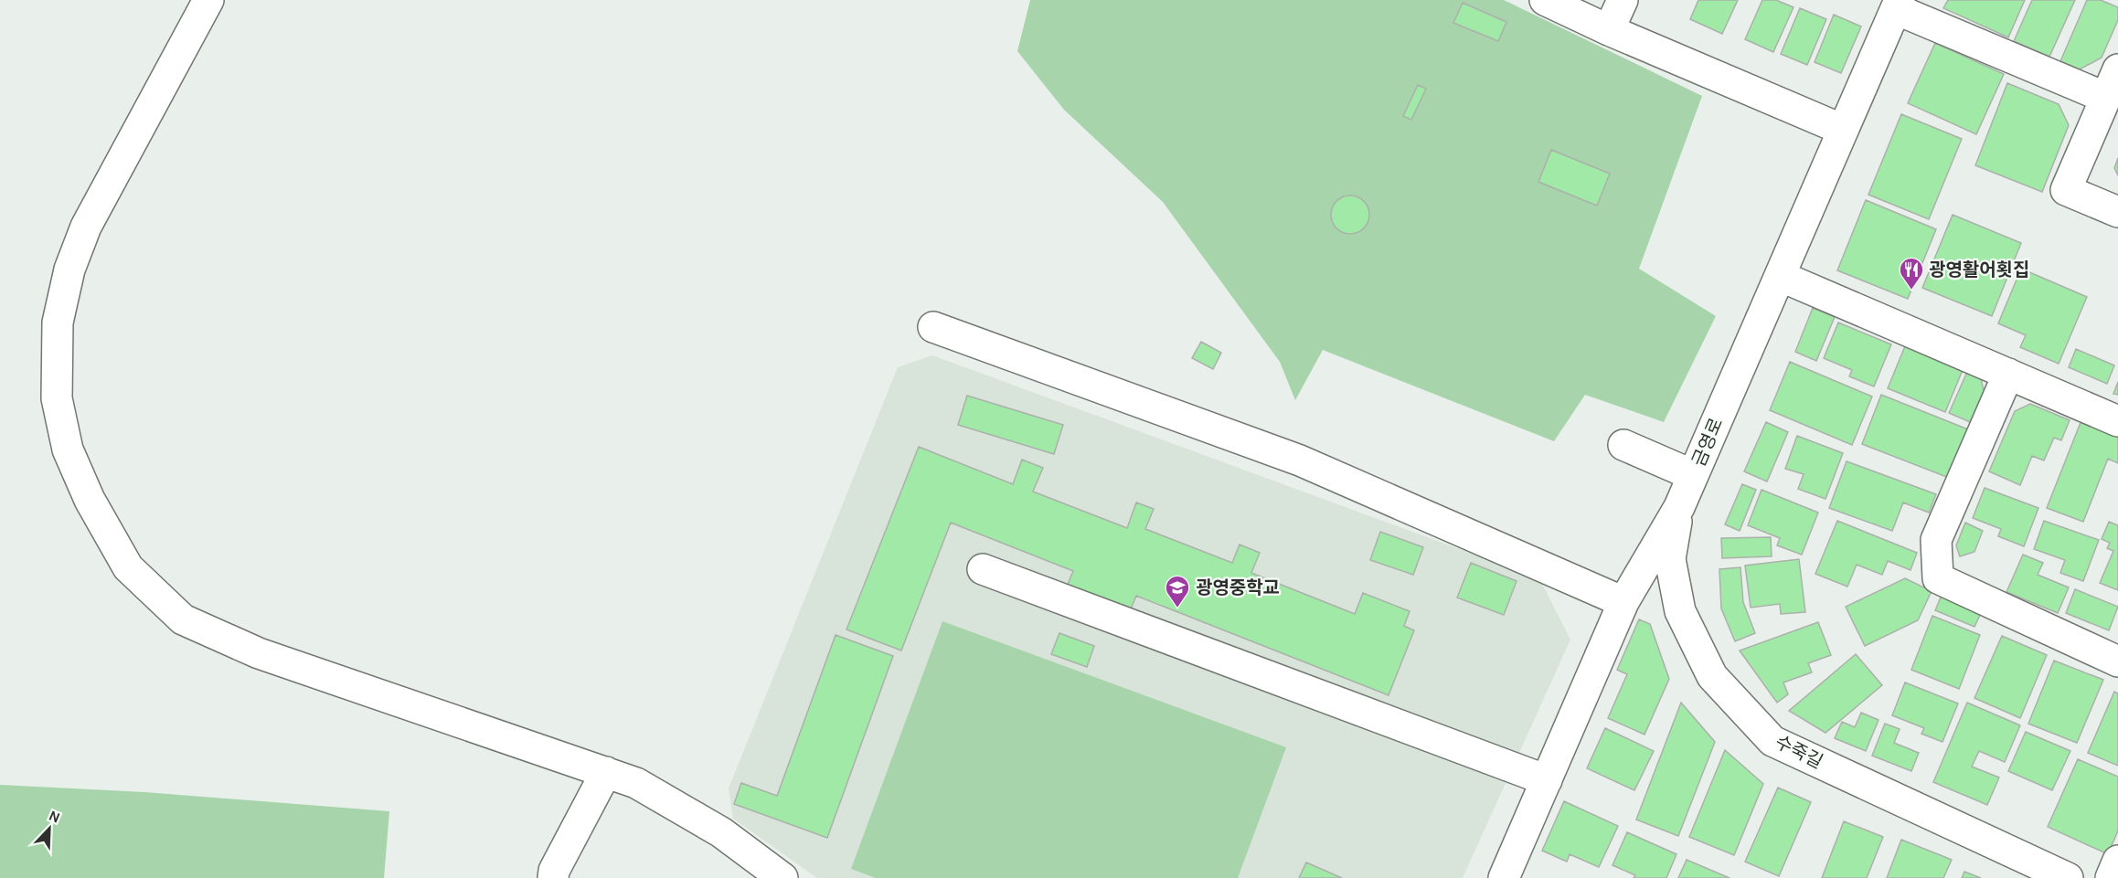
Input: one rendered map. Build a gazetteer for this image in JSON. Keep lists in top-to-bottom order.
{
  "streets": {
    "street": ["금영로", "수죽길"]
  },
  "crossings": [
    ["금영로", "수죽길"]
  ],
  "places": {
    "restaurant": ["광영활어횟집"],
    "school or university": ["광영중학교"]
  },
  "north": "top right"
}
